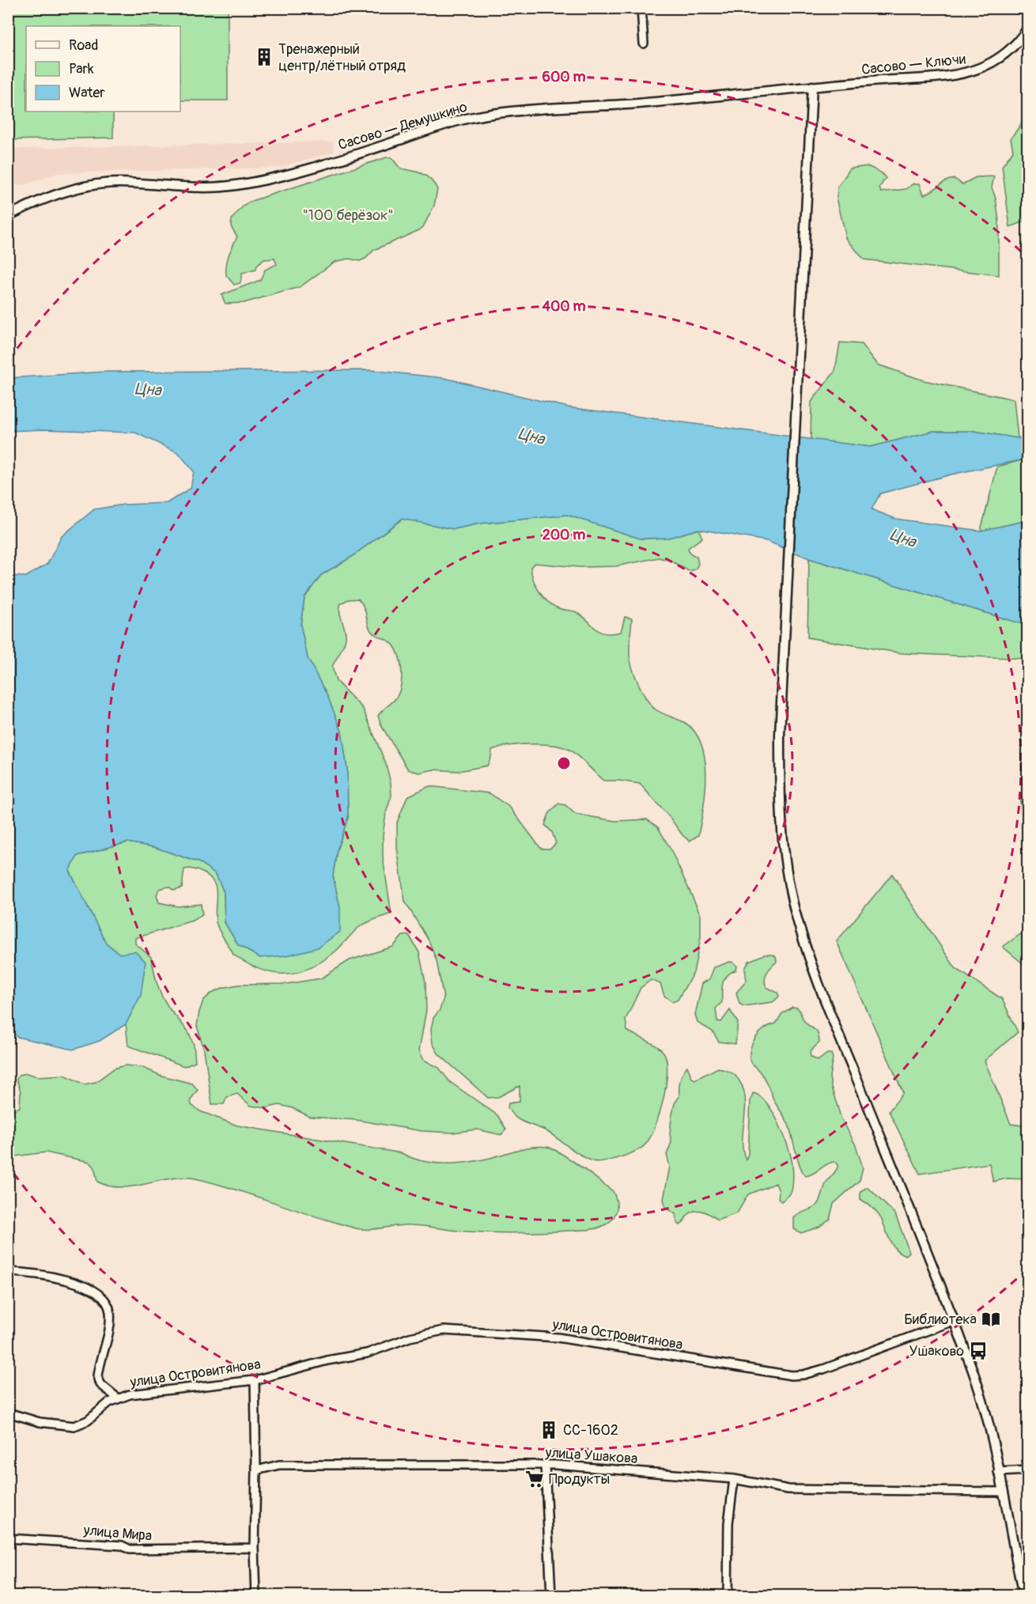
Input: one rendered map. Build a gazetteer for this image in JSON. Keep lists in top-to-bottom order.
{
  "streets": {
    "street": [
      "Сасово — Ключи",
      "Сасово — Демушкино",
      "улица Островитянова",
      "улица Ушакова",
      "улица Мира"
    ]
  },
  "crossings": [
    ["Сасово — Ключи", "Сасово — Демушкино"]
  ],
  "water": ["Цна"],
  "parks": ["\"100 берёзок\""],
  "places": {
    "building": ["Тренажерный центр/лётный отряд", "СС-1602"],
    "library": ["Библиотека"],
    "bus stop": ["Ушаково"],
    "supermarket": ["Продукты"]
  },
  "legend": ["Road", "Park", "Water"],
  "rings": ["600 m", "400 m", "200 m"]
}
